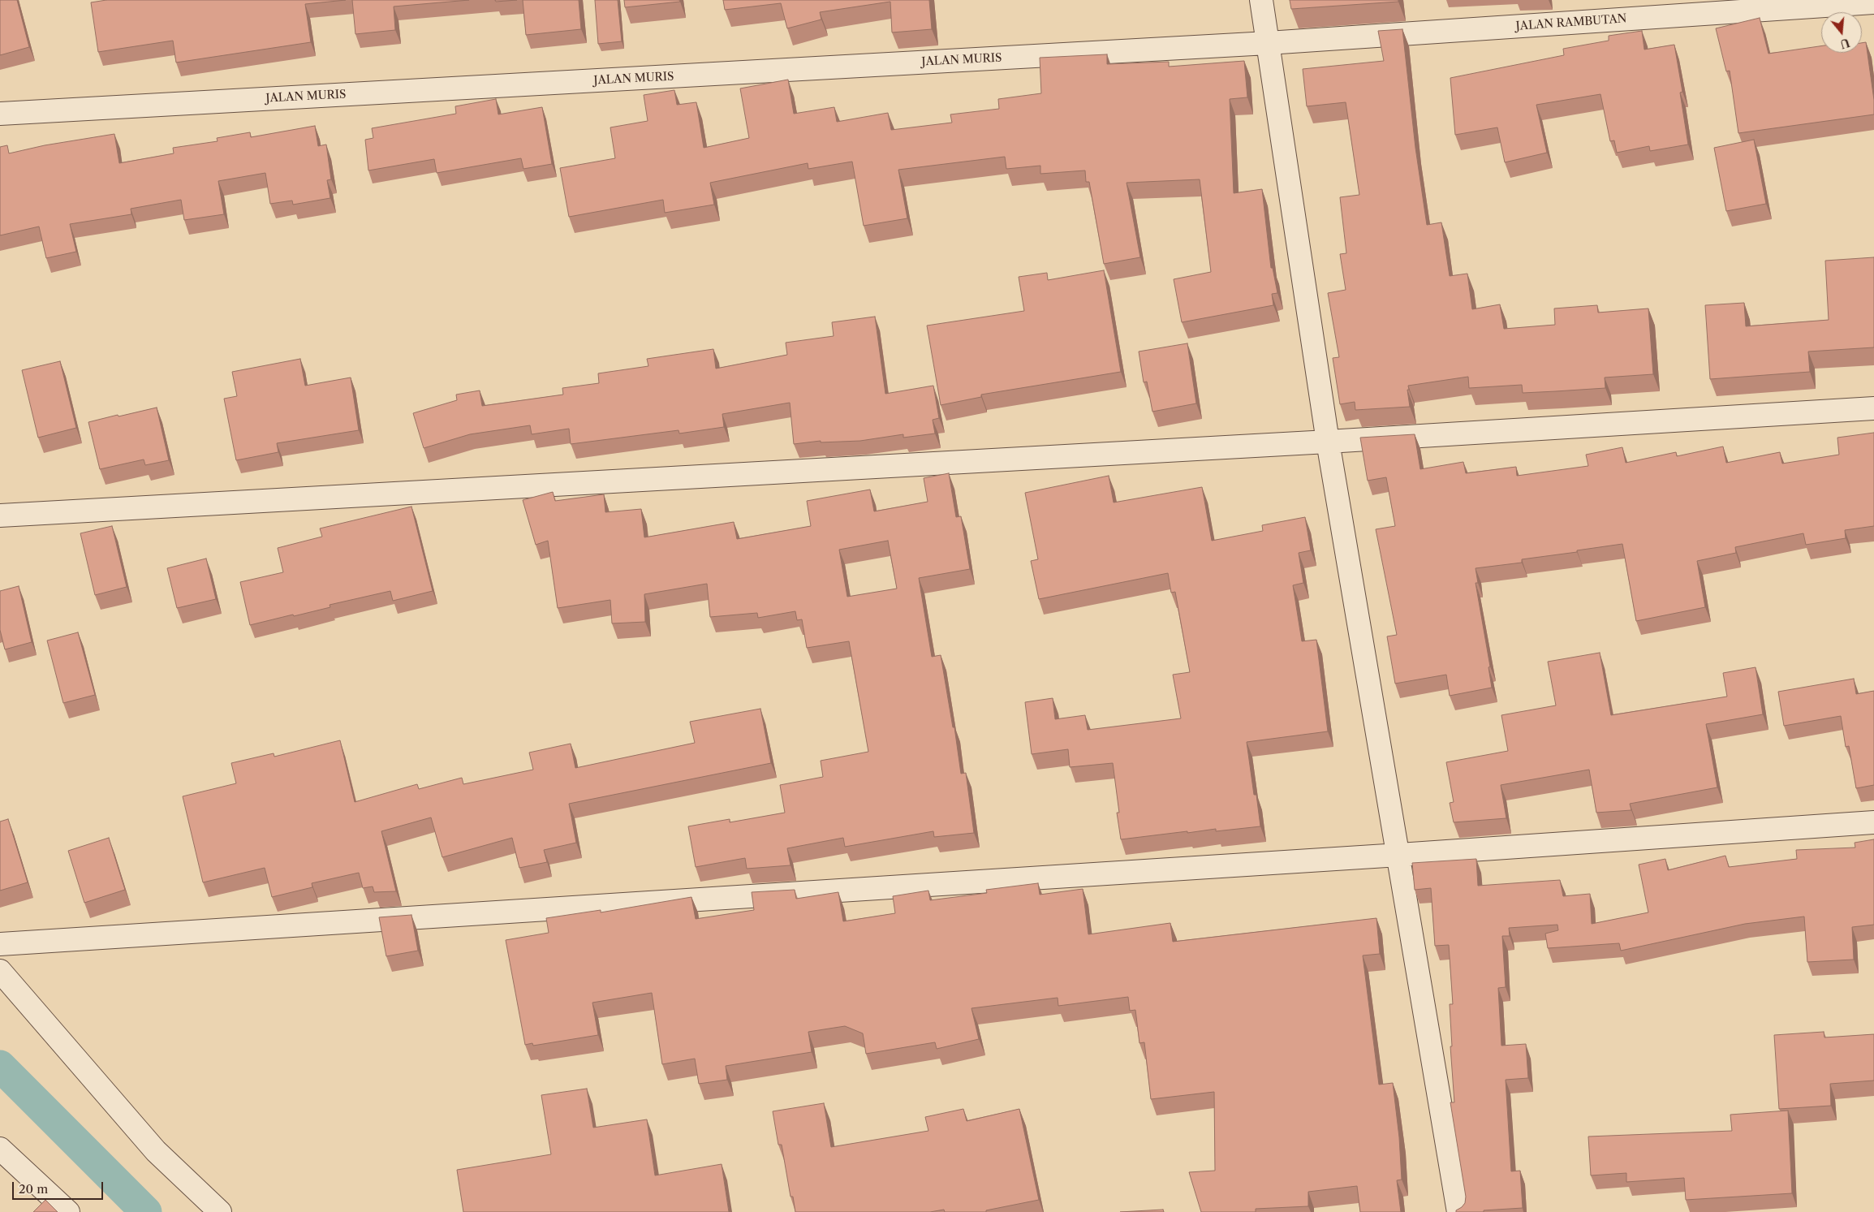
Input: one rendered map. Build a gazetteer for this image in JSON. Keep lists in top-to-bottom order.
{
  "streets": {
    "street": ["JALAN RAMBUTAN", "JALAN MURIS"]
  },
  "crossings": [
    ["JALAN RAMBUTAN", "JALAN MURIS"]
  ],
  "scale_bar": "20 m",
  "north": "bottom"
}
